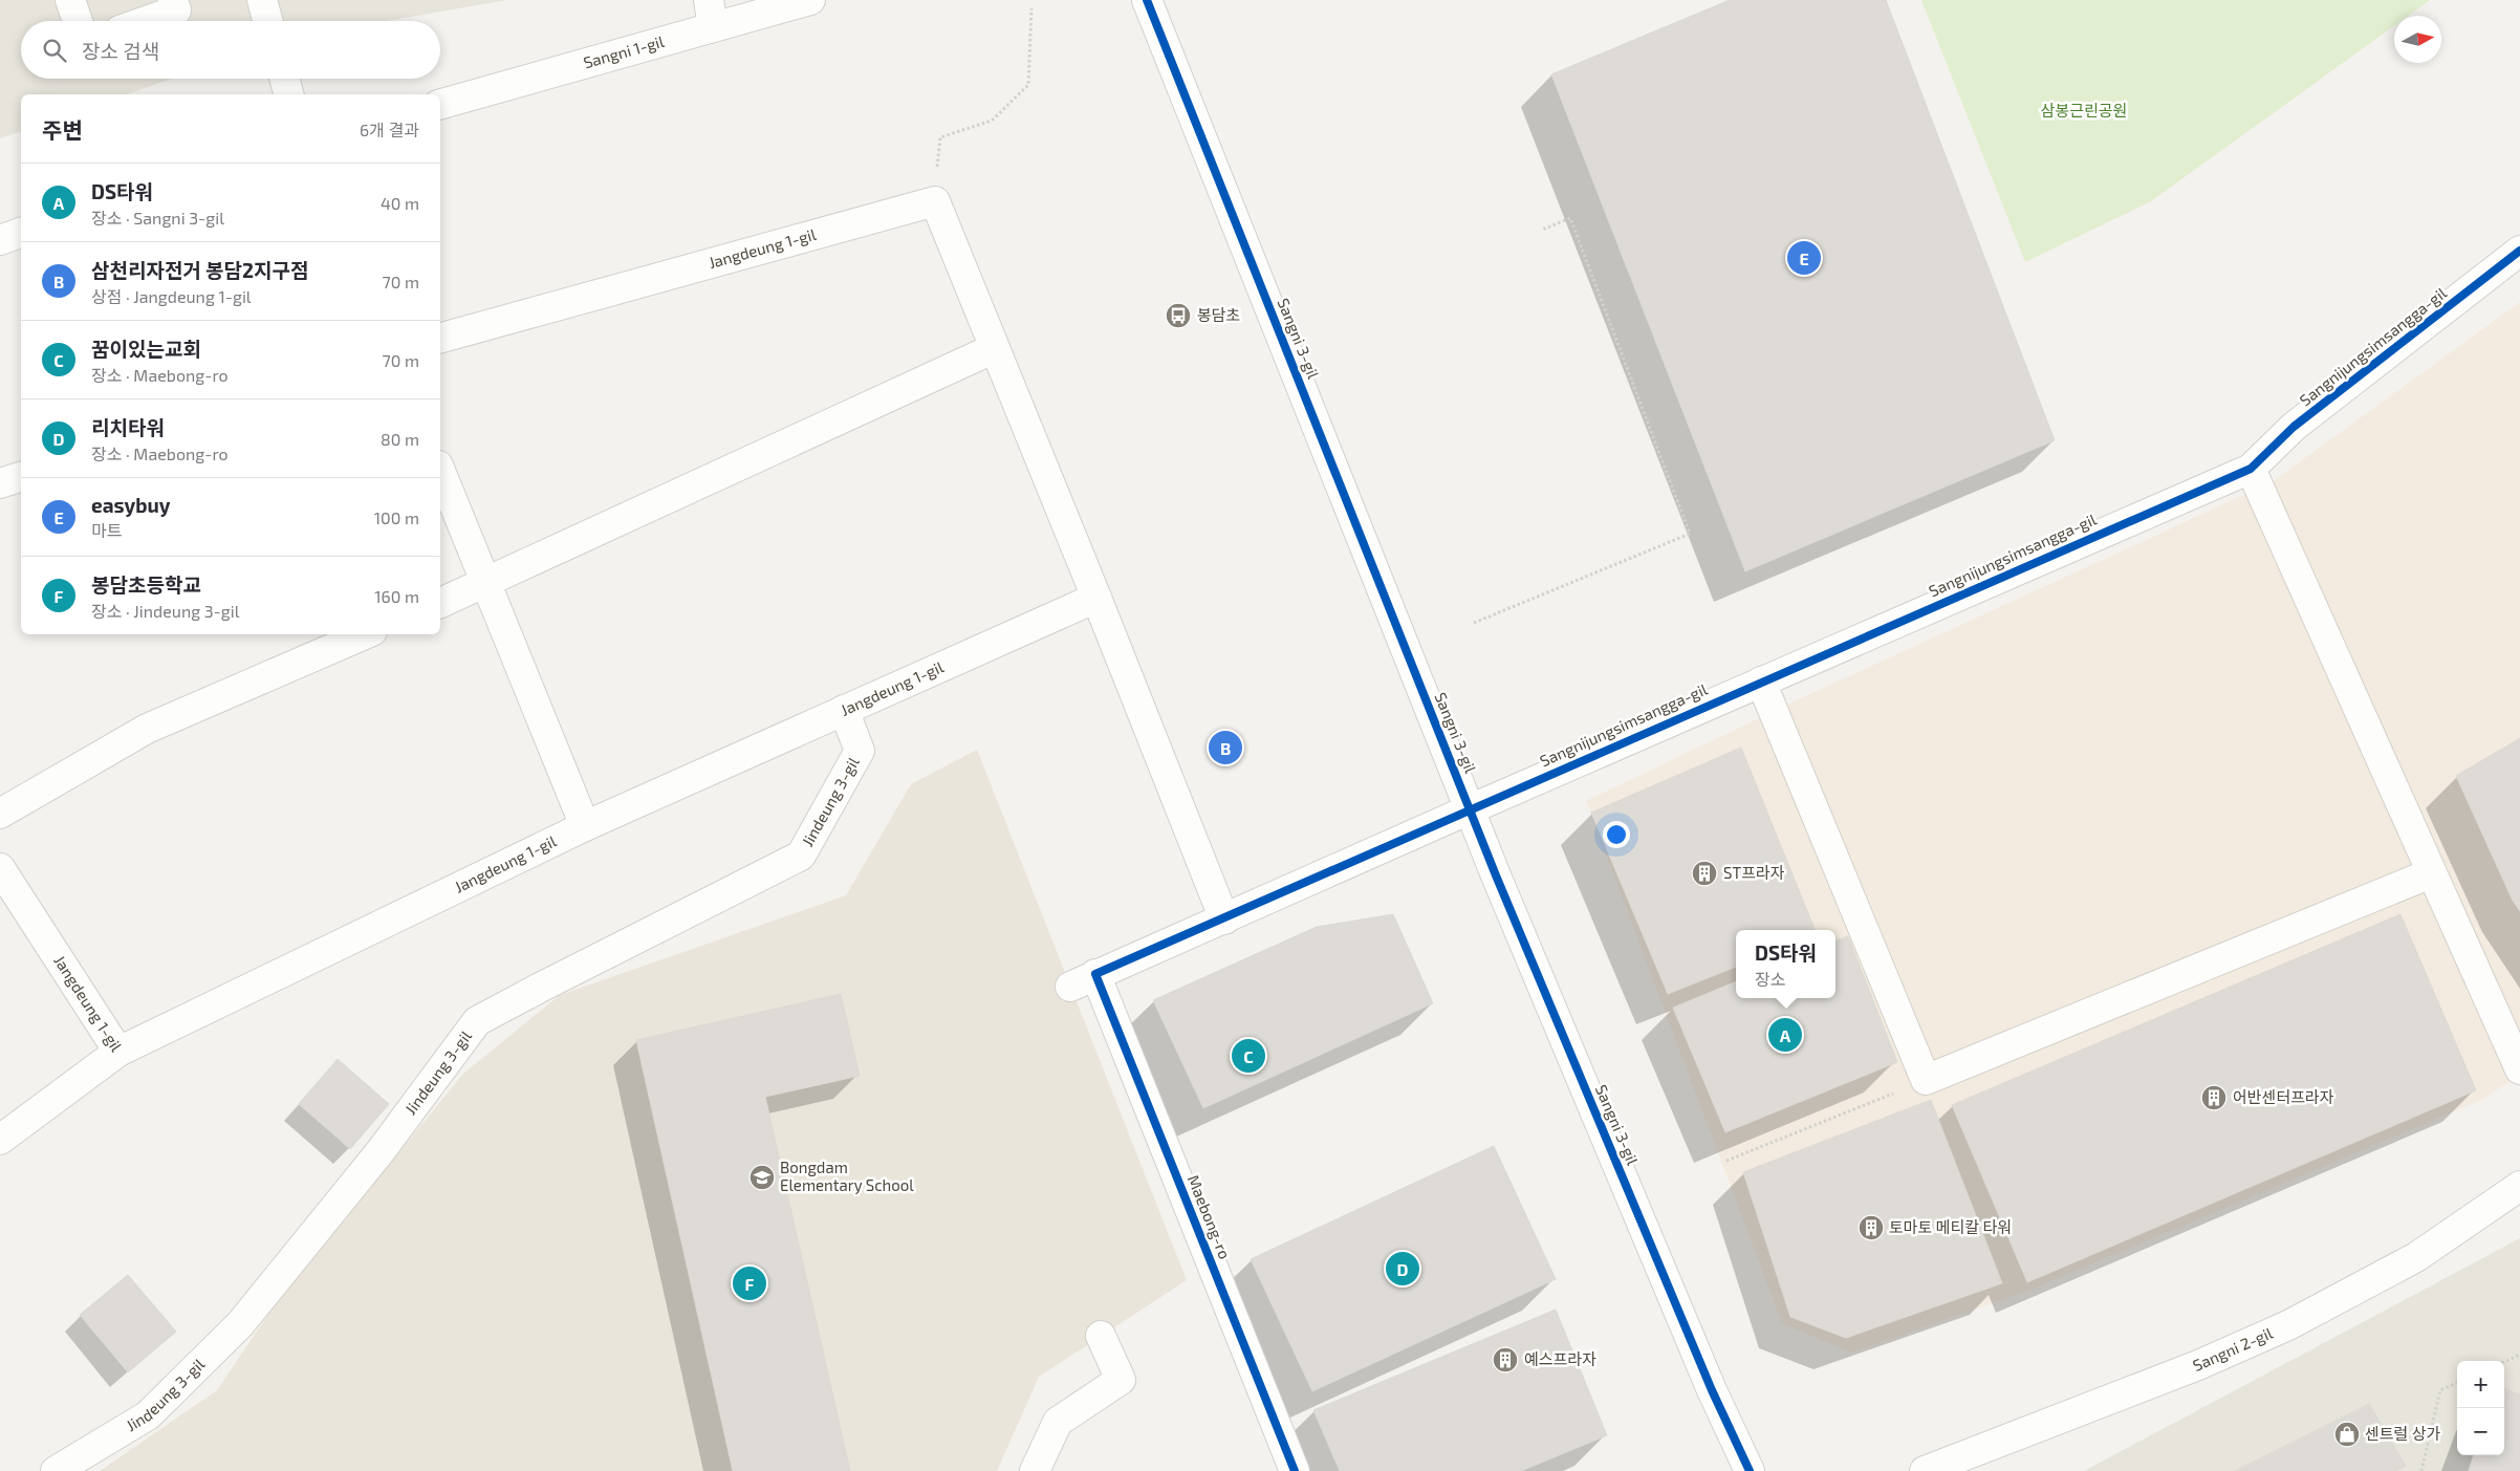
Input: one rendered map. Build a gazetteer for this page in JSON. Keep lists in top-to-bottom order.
{
  "streets": {
    "street": [
      "Sangni 1-gil",
      "Jangdeung 1-gil",
      "Sangni 3-gil",
      "Sangnijungsimsangga-gil",
      "Jindeung 3-gil",
      "Maebong-ro",
      "Sangni 2-gil"
    ]
  },
  "crossings": [
    ["Jangdeung 1-gil", "Jindeung 3-gil"],
    ["Sangni 3-gil", "Sangnijungsimsangga-gil"],
    ["Sangnijungsimsangga-gil", "Maebong-ro"]
  ],
  "parks": ["삼봉근린공원"],
  "places": {
    "bus stop": ["봉담초"],
    "building": [
      "ST프라자",
      "어반센터프라자",
      "토마토 메티칼 타워",
      "예스프라자"
    ],
    "school or university": ["Bongdam Elementary School"],
    "shop": ["센트럴 상가"]
  },
  "north": "right",
  "page": {
    "search": "장소 검색",
    "heading": ["주변", "6개 결과"],
    "list": [
      {
        "mark": "A",
        "name": "DS타워",
        "note": "장소 · Sangni 3-gil",
        "value": "40 m"
      },
      {
        "mark": "B",
        "name": "삼천리자전거 봉담2지구점",
        "note": "상점 · Jangdeung 1-gil",
        "value": "70 m"
      },
      {
        "mark": "C",
        "name": "꿈이있는교회",
        "note": "장소 · Maebong-ro",
        "value": "70 m"
      },
      {
        "mark": "D",
        "name": "리치타워",
        "note": "장소 · Maebong-ro",
        "value": "80 m"
      },
      {
        "mark": "E",
        "name": "easybuy",
        "note": "마트",
        "value": "100 m"
      },
      {
        "mark": "F",
        "name": "봉담초등학교",
        "note": "장소 · Jindeung 3-gil",
        "value": "160 m"
      }
    ],
    "pins": [
      "E",
      "B",
      "A",
      "C",
      "D",
      "F"
    ],
    "popup": ["DS타워", "장소"],
    "map_buttons": ["+", "−"]
  }
}
